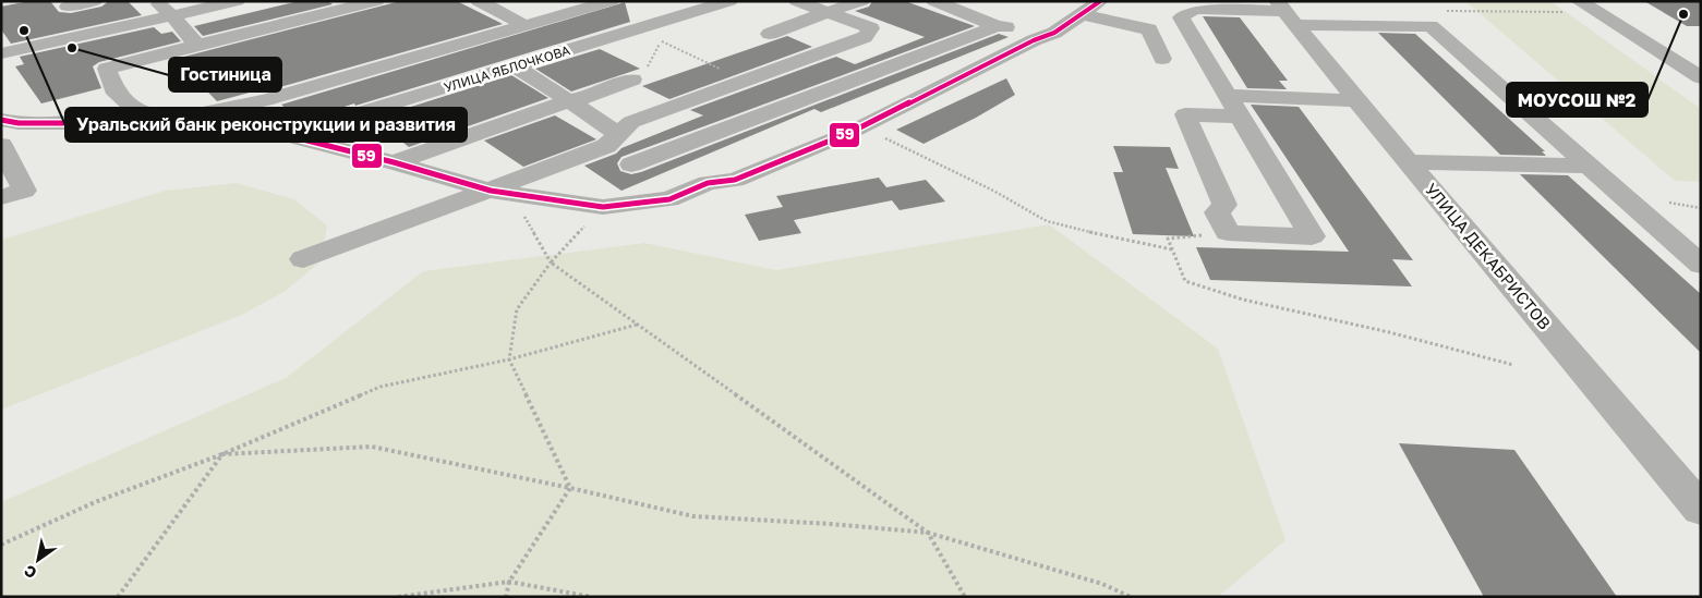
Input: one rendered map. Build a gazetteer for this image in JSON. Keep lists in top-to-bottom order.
{
  "streets": {
    "street": ["УЛИЦА ЯБЛОЧКОВА", "УЛИЦА ДЕКАБРИСТОВ"]
  },
  "places": ["МОУСОШ №2", "Уральский банк реконструкции и развития", "Гостиница"],
  "lines": ["transit line 59"],
  "north": "bottom left"
}
